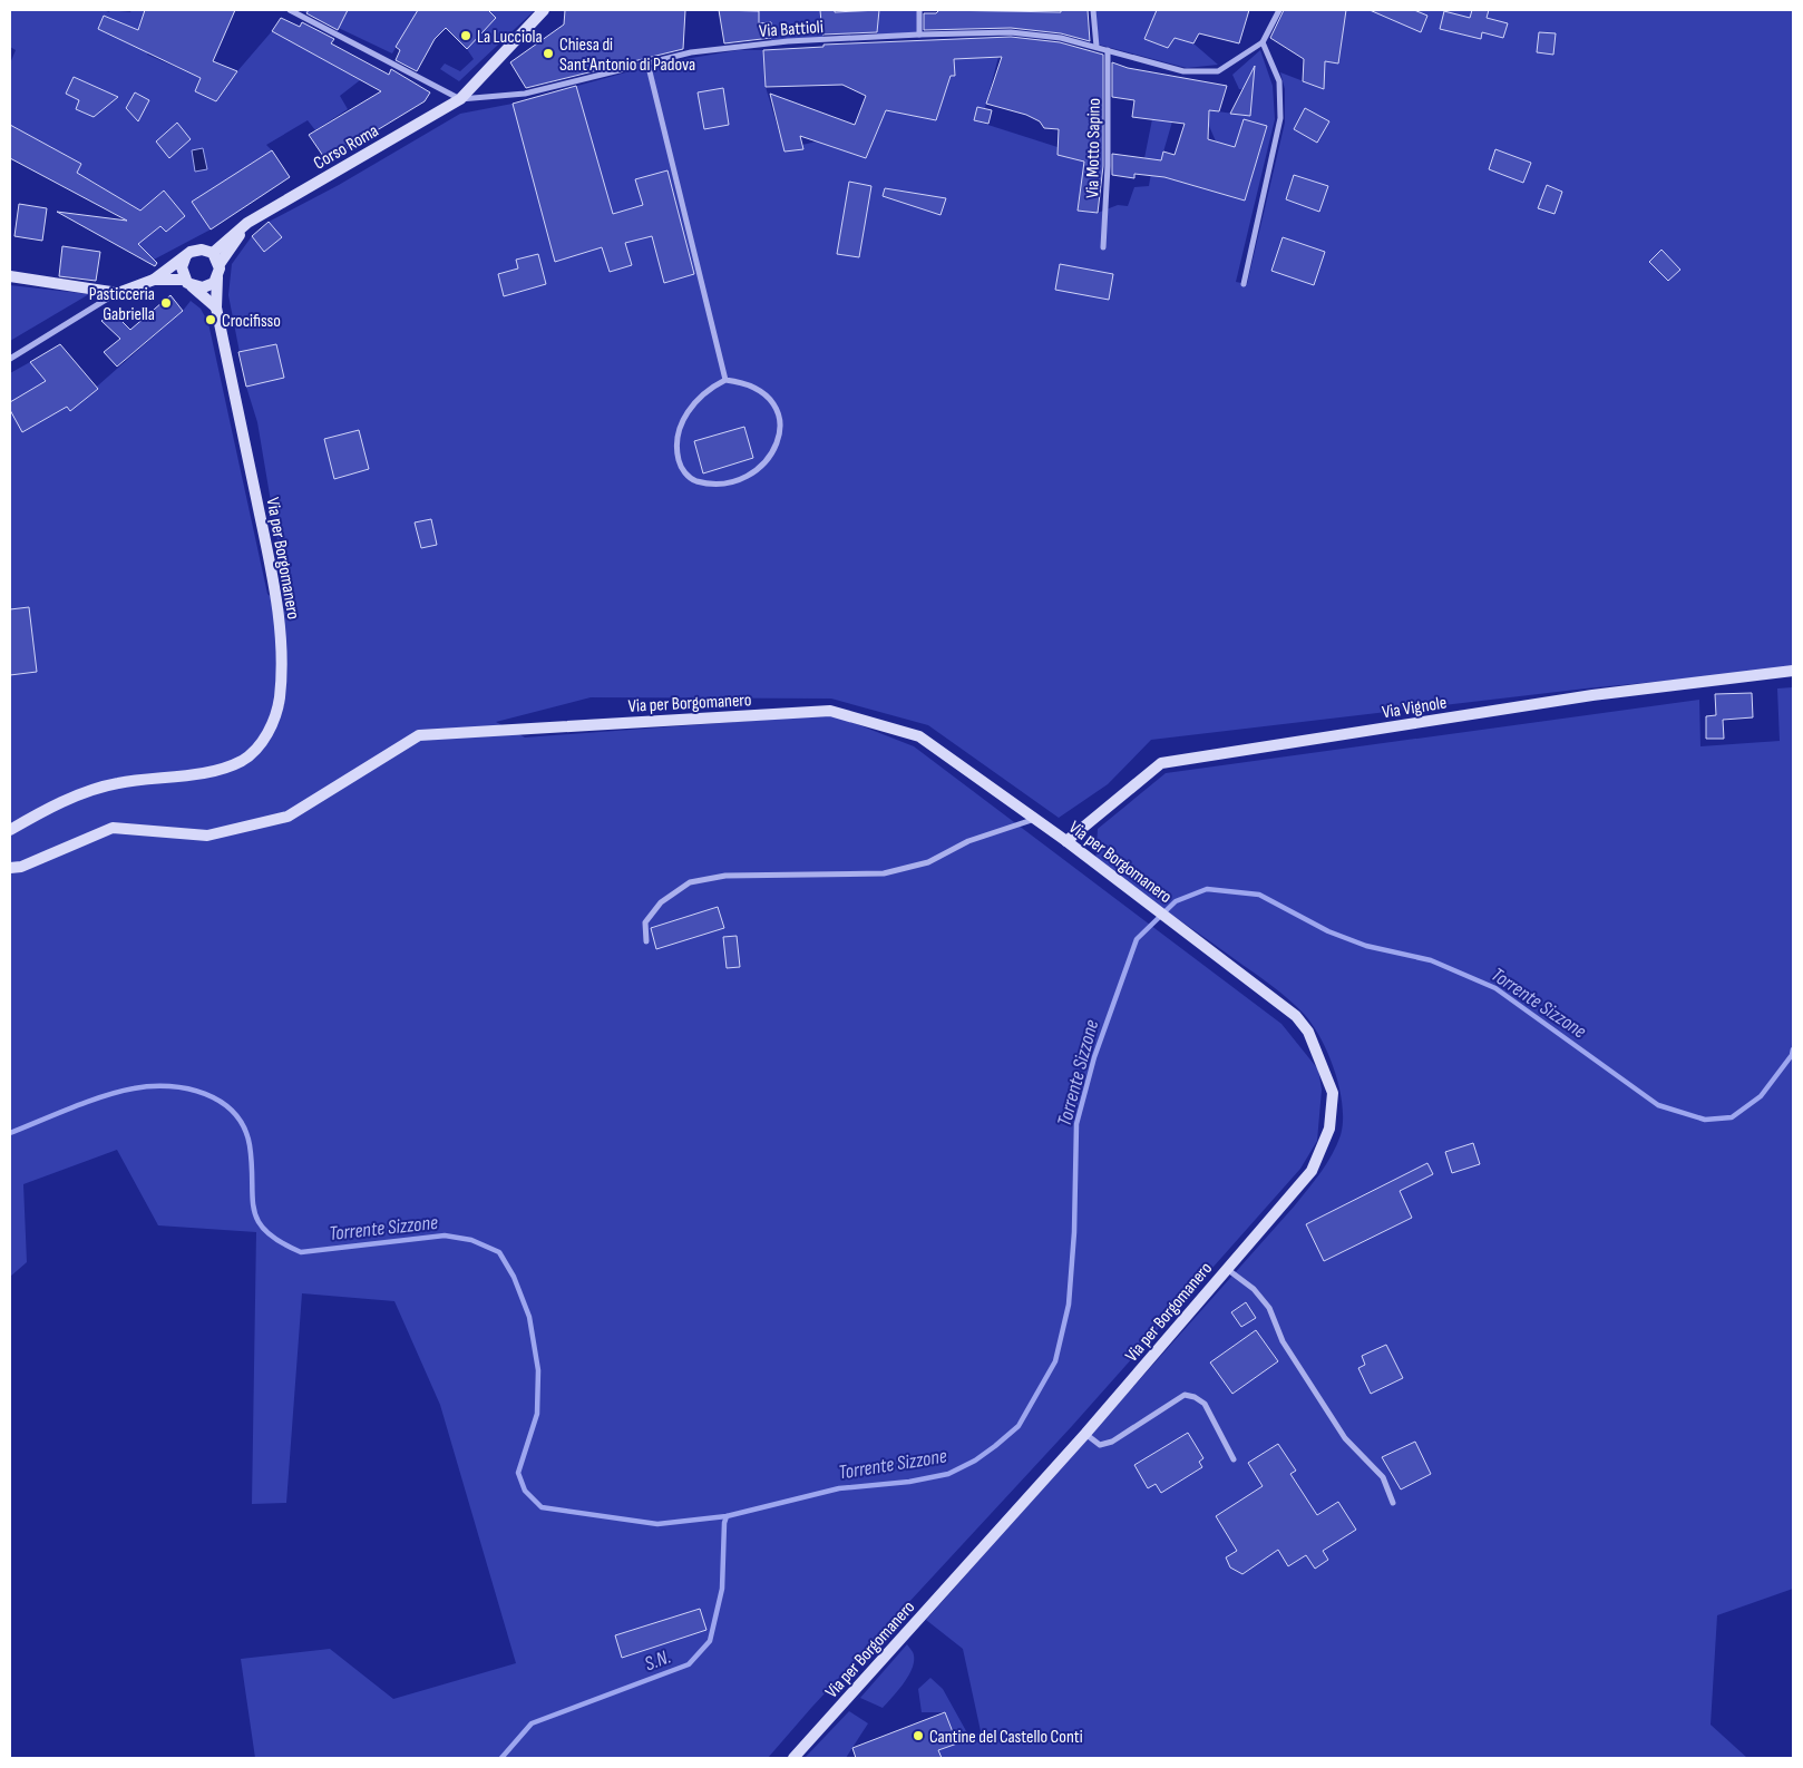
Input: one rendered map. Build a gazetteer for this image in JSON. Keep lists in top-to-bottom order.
{
  "streets": {
    "main road": ["Corso Roma", "Via per Borgomanero", "Via Vignole"],
    "street": ["Via Battioli", "Via Motto Sapino"]
  },
  "crossings": [
    ["Via Battioli", "Corso Roma"],
    ["Via Battioli", "Via Motto Sapino"],
    ["Corso Roma", "Via per Borgomanero"],
    ["Via per Borgomanero", "Via Vignole"]
  ],
  "water": ["Torrente Sizzone", "S.N."],
  "places": [
    "La Lucciola",
    "Chiesa di Sant'Antonio di Padova",
    "Pasticceria Gabriella",
    "Crocifisso",
    "Cantine del Castello Conti"
  ]
}
